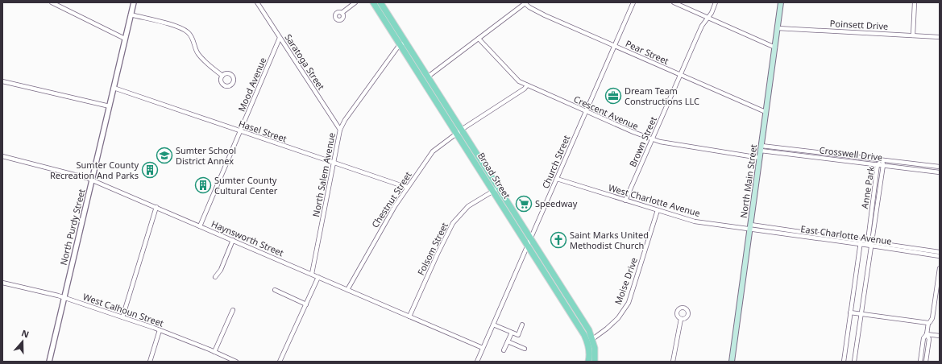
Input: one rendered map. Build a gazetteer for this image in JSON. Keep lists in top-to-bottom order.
{
  "streets": {
    "main road": ["Broad Street", "North Main Street"],
    "street": [
      "Poinsett Drive",
      "Pear Street",
      "Saratoga Street",
      "Mood Avenue",
      "Crescent Avenue",
      "Hasel Street",
      "Brown Street",
      "Crosswell Drive",
      "Church Street",
      "North Salem Avenue",
      "Anne Park",
      "Chestnut Street",
      "West Charlotte Avenue",
      "North Purdy Street",
      "East Charlotte Avenue",
      "Haynsworth Street",
      "Folsom Street",
      "Moise Drive",
      "West Calhoun Street"
    ]
  },
  "crossings": [
    ["Poinsett Drive", "North Main Street"],
    ["Pear Street", "Brown Street"],
    ["Pear Street", "Church Street"],
    ["Pear Street", "North Main Street"],
    ["Saratoga Street", "Mood Avenue"],
    ["Saratoga Street", "North Salem Avenue"],
    ["Mood Avenue", "Hasel Street"],
    ["Mood Avenue", "Haynsworth Street"],
    ["Crescent Avenue", "Brown Street"],
    ["Crescent Avenue", "Church Street"],
    ["Crescent Avenue", "North Main Street"],
    ["Hasel Street", "North Salem Avenue"],
    ["Hasel Street", "Chestnut Street"],
    ["Hasel Street", "North Purdy Street"],
    ["Brown Street", "West Charlotte Avenue"],
    ["Crosswell Drive", "North Main Street"],
    ["Crosswell Drive", "Anne Park"],
    ["Church Street", "Broad Street"],
    ["Church Street", "West Charlotte Avenue"],
    ["Church Street", "Haynsworth Street"],
    ["North Salem Avenue", "Broad Street"],
    ["North Salem Avenue", "Haynsworth Street"],
    ["Broad Street", "Chestnut Street"],
    ["Broad Street", "Folsom Street"],
    ["Broad Street", "Moise Drive"],
    ["North Main Street", "West Charlotte Avenue"],
    ["North Main Street", "East Charlotte Avenue"],
    ["Anne Park", "East Charlotte Avenue"],
    ["Chestnut Street", "Haynsworth Street"],
    ["West Charlotte Avenue", "East Charlotte Avenue"],
    ["West Charlotte Avenue", "Moise Drive"],
    ["North Purdy Street", "Haynsworth Street"],
    ["North Purdy Street", "West Calhoun Street"],
    ["Haynsworth Street", "Folsom Street"]
  ],
  "places": {
    "office": ["Dream Team Constructions LLC"],
    "school or university": ["Sumter School District Annex"],
    "building": ["Sumter County Recreation And Parks", "Sumter County Cultural Center"],
    "supermarket": ["Speedway"],
    "church": ["Saint Marks United Methodist Church"]
  },
  "north": "top"
}
